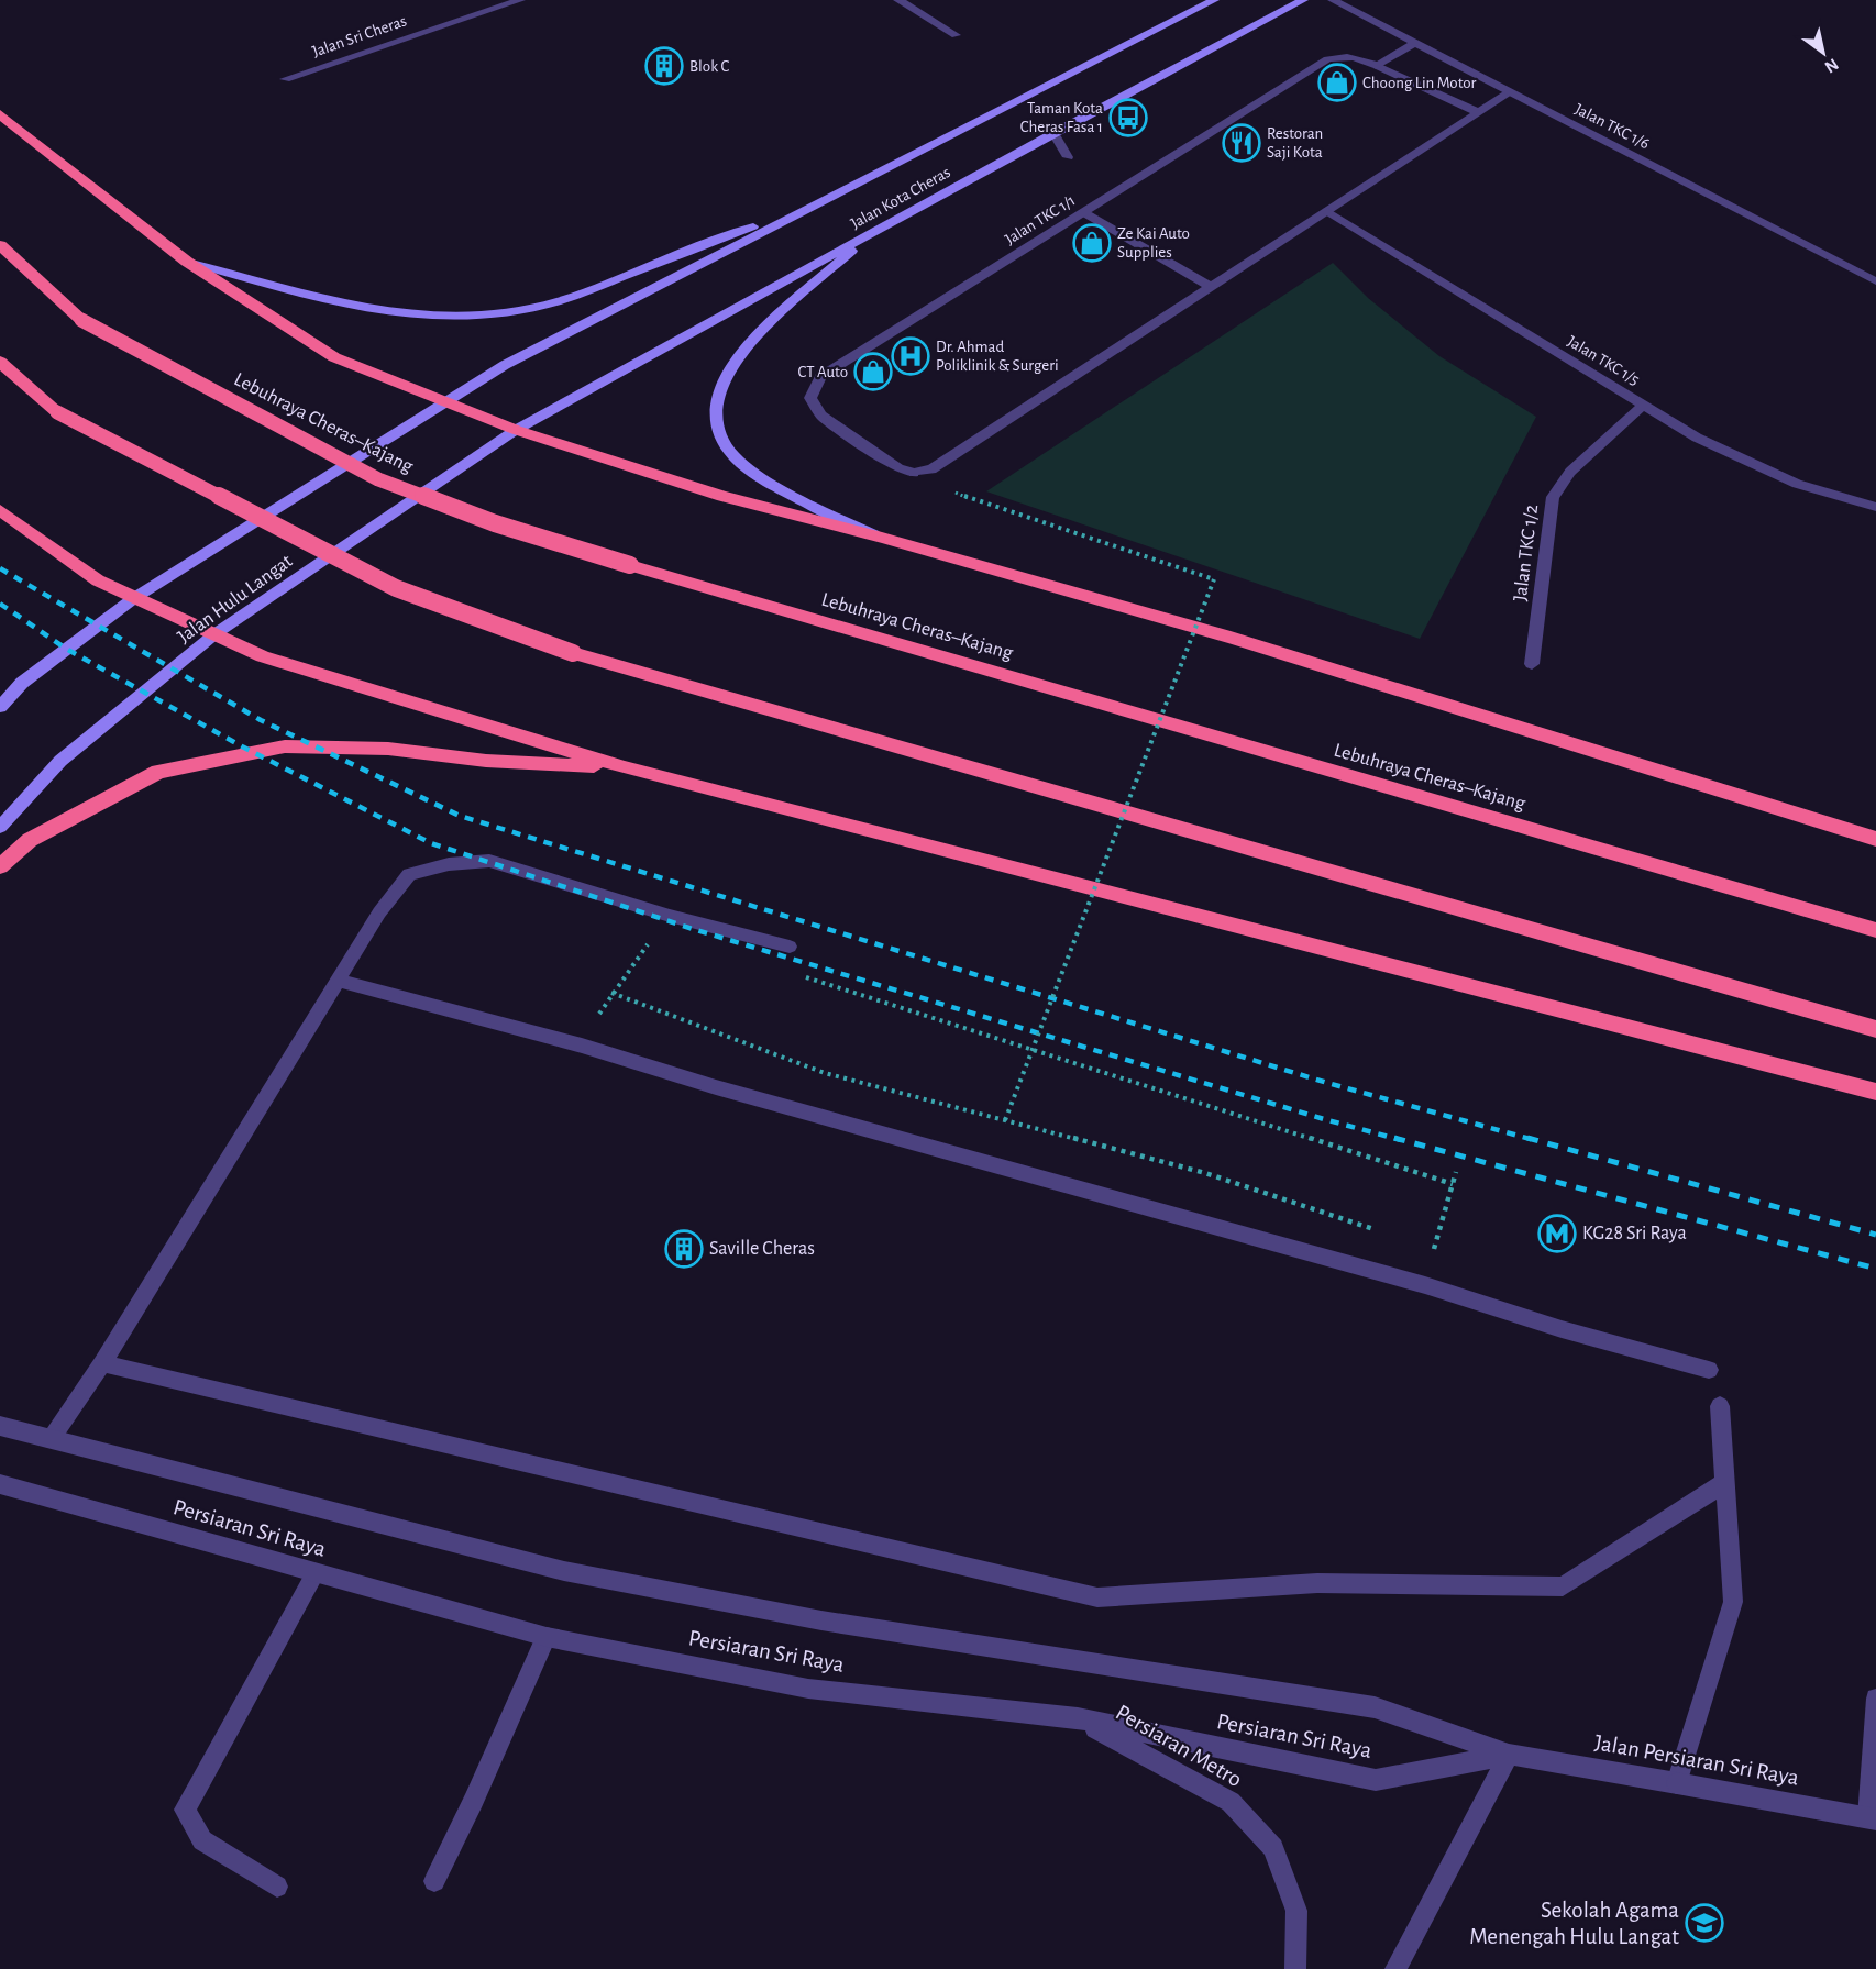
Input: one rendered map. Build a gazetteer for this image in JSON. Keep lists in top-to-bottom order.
{
  "streets": {
    "highway": ["Lebuhraya Cheras–Kajang"],
    "main road": ["Jalan Kota Cheras", "Jalan Hulu Langat"],
    "street": [
      "Jalan Sri Cheras",
      "Jalan TKC 1/6",
      "Jalan TKC 1/1",
      "Jalan TKC 1/5",
      "Jalan TKC 1/2",
      "Persiaran Sri Raya",
      "Persiaran Metro",
      "Jalan Persiaran Sri Raya"
    ]
  },
  "crossings": [
    ["Jalan Kota Cheras", "Jalan Hulu Langat"],
    ["Jalan TKC 1/5", "Jalan TKC 1/2"],
    ["Persiaran Sri Raya", "Persiaran Metro"],
    ["Persiaran Sri Raya", "Jalan Persiaran Sri Raya"]
  ],
  "places": {
    "building": ["Blok C", "Saville Cheras"],
    "shop": ["Choong Lin Motor", "Ze Kai Auto Supplies", "CT Auto"],
    "bus stop": ["Taman Kota Cheras Fasa 1"],
    "restaurant": ["Restoran Saji Kota"],
    "hospital": ["Dr. Ahmad Poliklinik & Surgeri"],
    "metro station": ["KG28 Sri Raya"],
    "school or university": ["Sekolah Agama Menengah Hulu Langat"]
  },
  "north": "bottom right"
}
